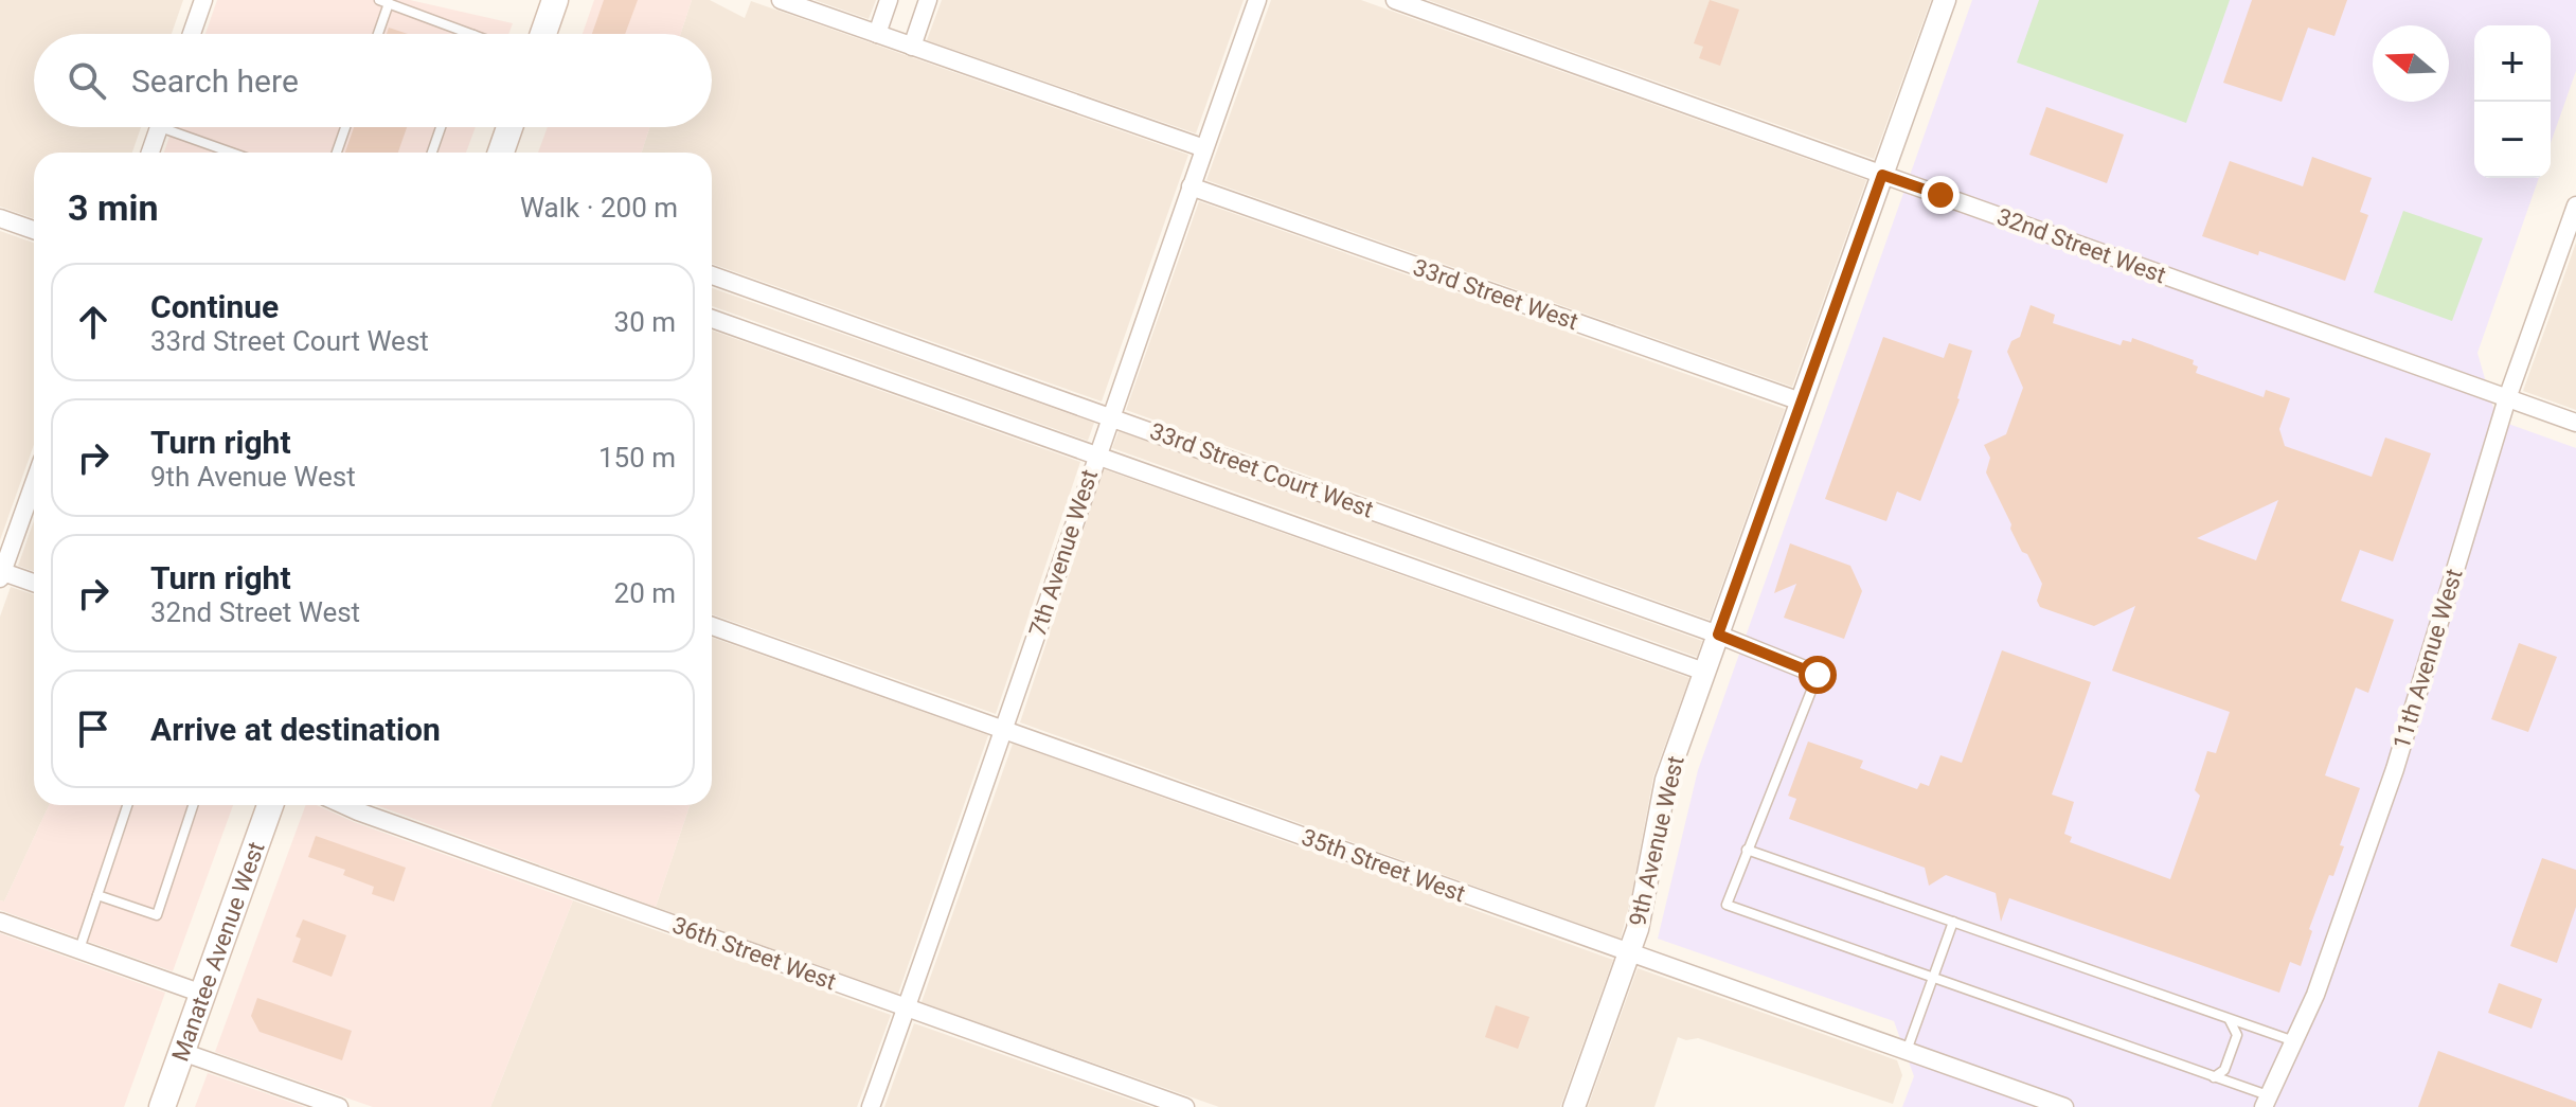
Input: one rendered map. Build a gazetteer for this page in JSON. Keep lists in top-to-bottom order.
{
  "streets": {
    "main road": ["Manatee Avenue West"],
    "street": [
      "32nd Street West",
      "33rd Street West",
      "33rd Street Court West",
      "7th Avenue West",
      "11th Avenue West",
      "9th Avenue West",
      "35th Street West",
      "36th Street West"
    ]
  },
  "crossings": [
    ["32nd Street West", "11th Avenue West"],
    ["32nd Street West", "9th Avenue West"],
    ["33rd Street West", "7th Avenue West"],
    ["33rd Street West", "9th Avenue West"],
    ["33rd Street Court West", "7th Avenue West"],
    ["33rd Street Court West", "9th Avenue West"],
    ["7th Avenue West", "35th Street West"],
    ["7th Avenue West", "36th Street West"],
    ["9th Avenue West", "35th Street West"]
  ],
  "north": "left",
  "page": {
    "map_buttons": ["+", "−"],
    "search": "Search here",
    "heading": ["3 min", "Walk · 200 m"],
    "list": [
      ["Continue", "33rd Street Court West", "30 m"],
      ["Turn right", "9th Avenue West", "150 m"],
      ["Turn right", "32nd Street West", "20 m"],
      "Arrive at destination"
    ]
  }
}
